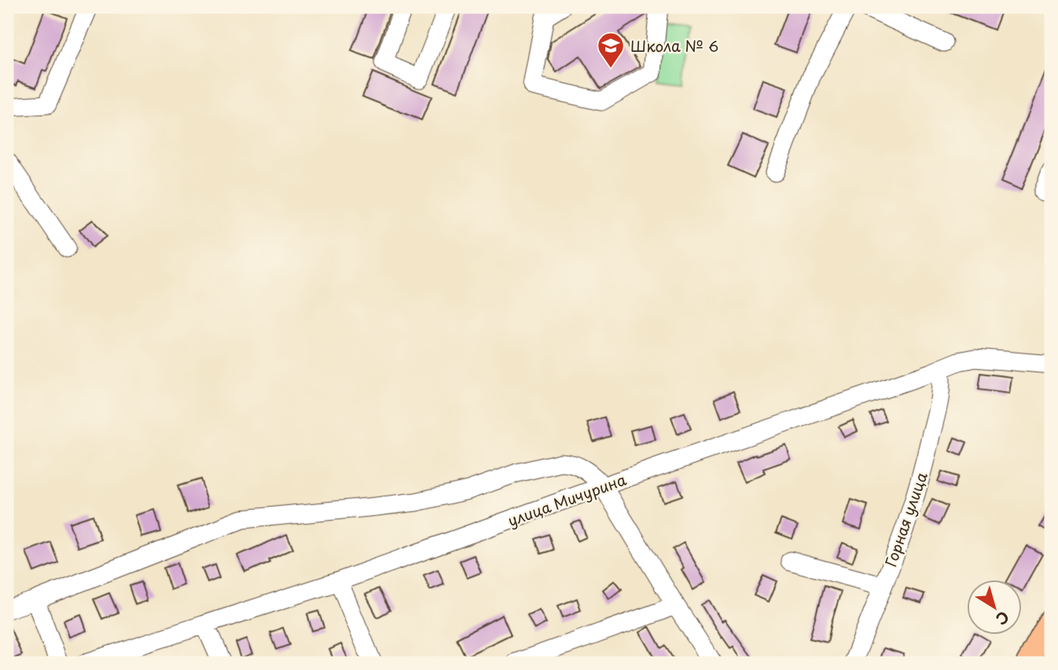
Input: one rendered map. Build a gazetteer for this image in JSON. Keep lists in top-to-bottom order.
{
  "streets": {
    "street": ["улица Мичурина", "Горная улица"]
  },
  "crossings": [
    ["улица Мичурина", "Горная улица"]
  ],
  "places": {
    "school or university": ["Школа № 6"]
  },
  "north": "bottom right"
}
